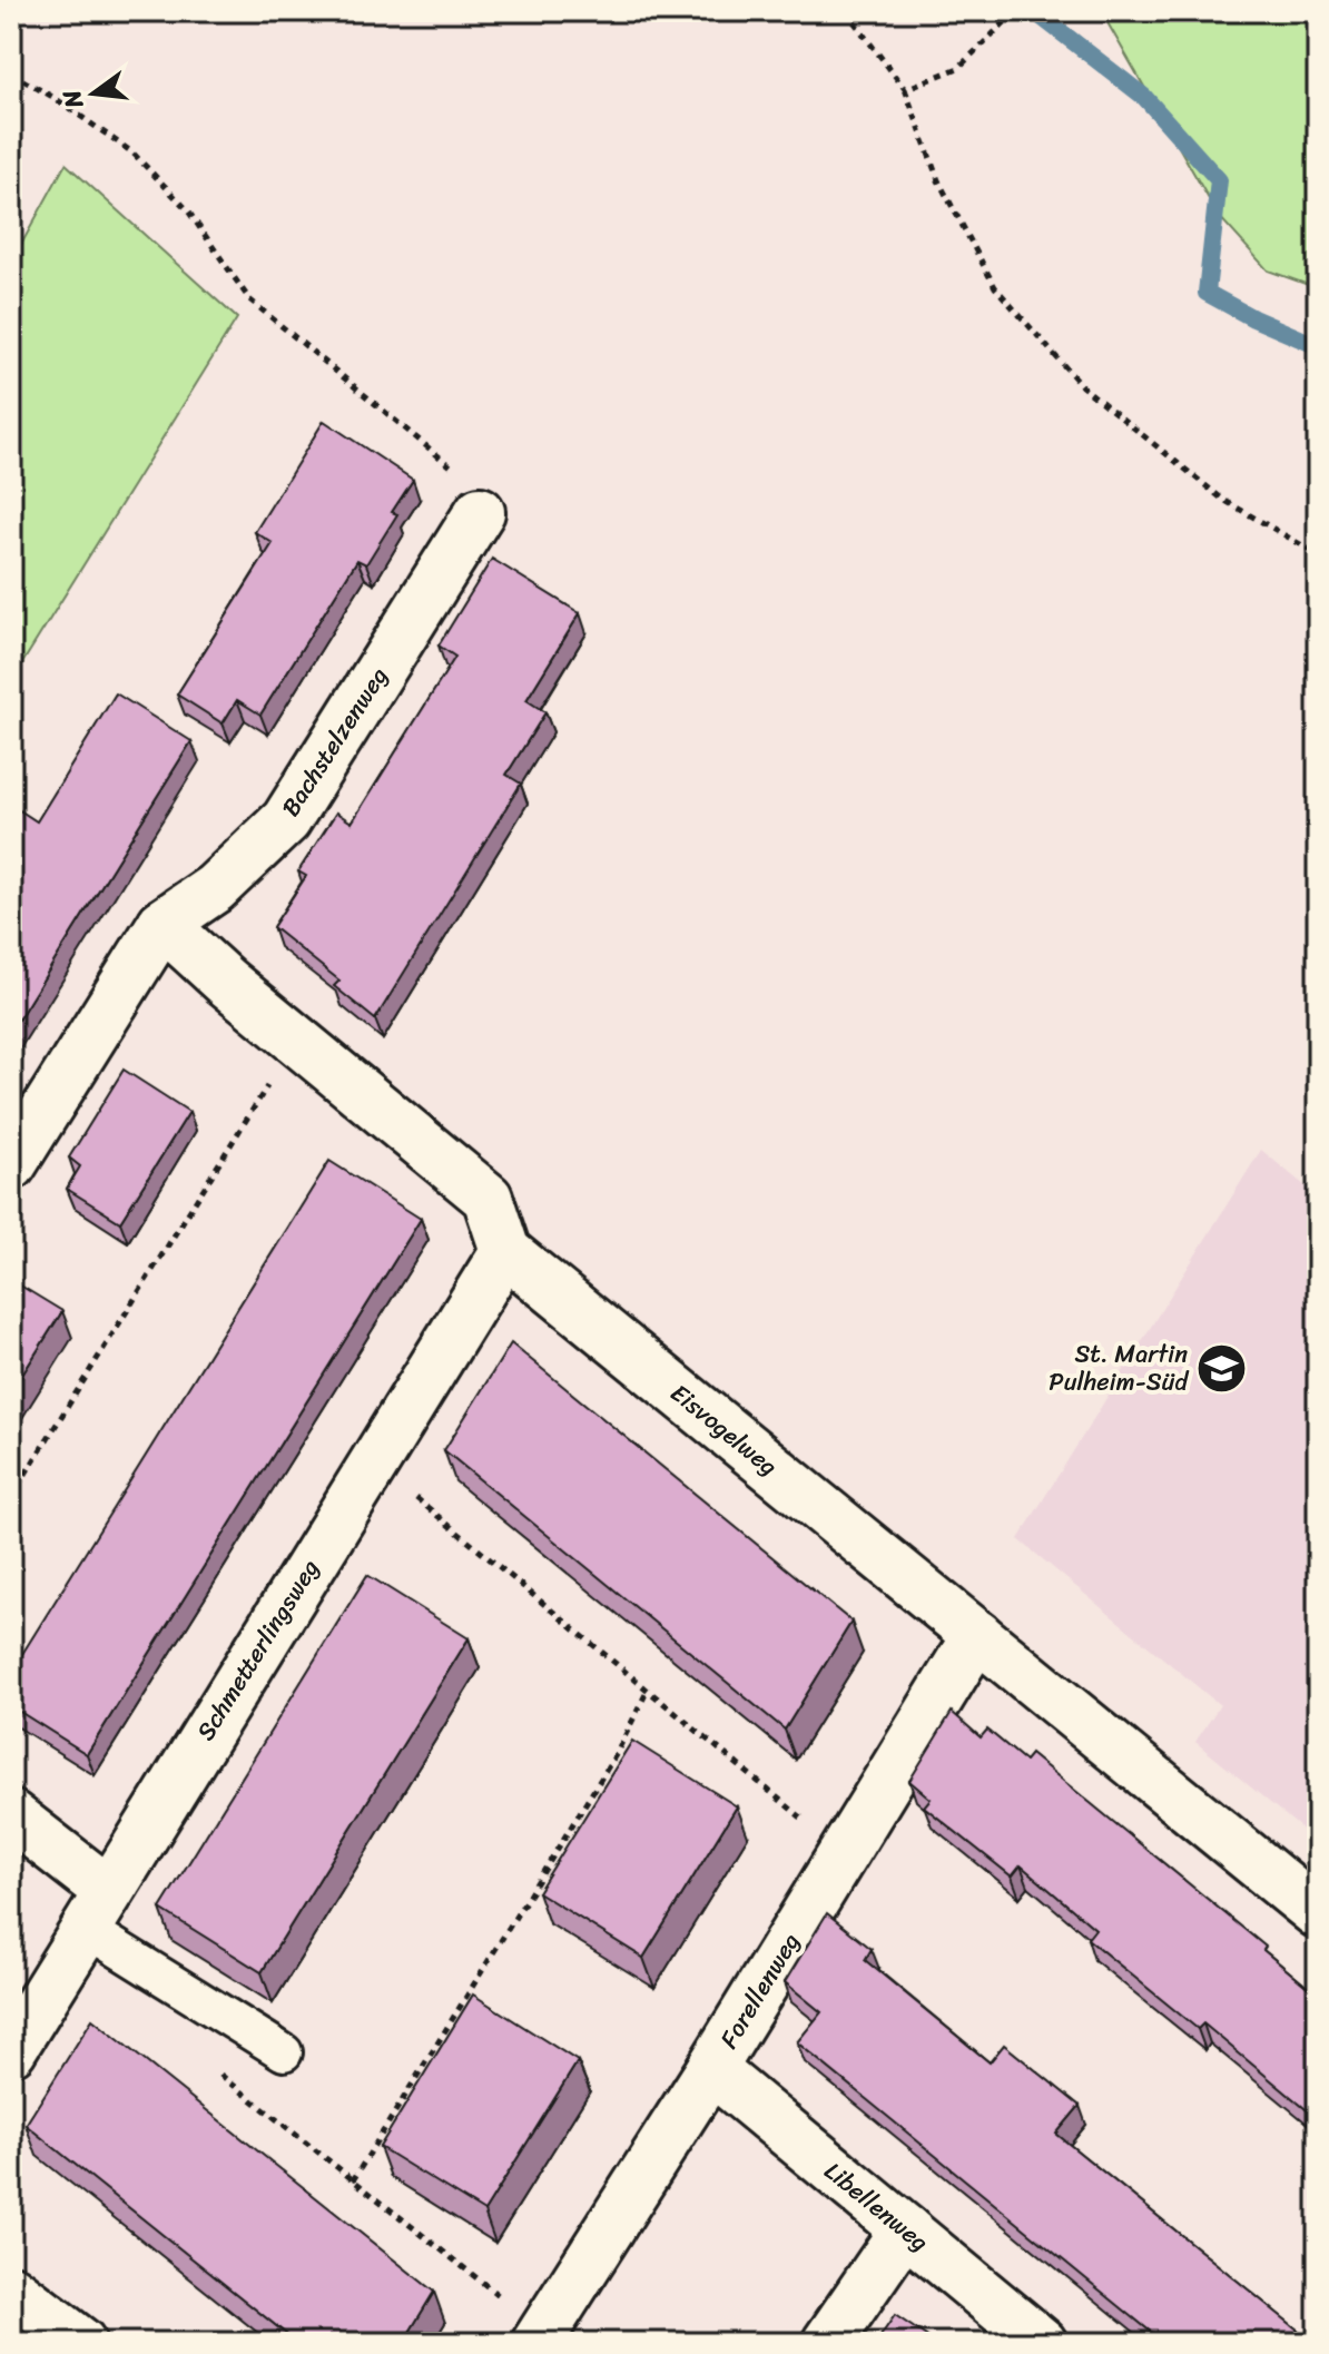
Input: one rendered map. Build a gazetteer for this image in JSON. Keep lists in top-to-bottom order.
{
  "streets": {
    "street": [
      "Bachstelzenweg",
      "Eisvogelweg",
      "Schmetterlingsweg",
      "Forellenweg",
      "Libellenweg"
    ]
  },
  "crossings": [
    ["Eisvogelweg", "Schmetterlingsweg"],
    ["Eisvogelweg", "Forellenweg"],
    ["Forellenweg", "Libellenweg"]
  ],
  "places": {
    "school or university": ["St. Martin Pulheim-Süd"]
  },
  "north": "left"
}
